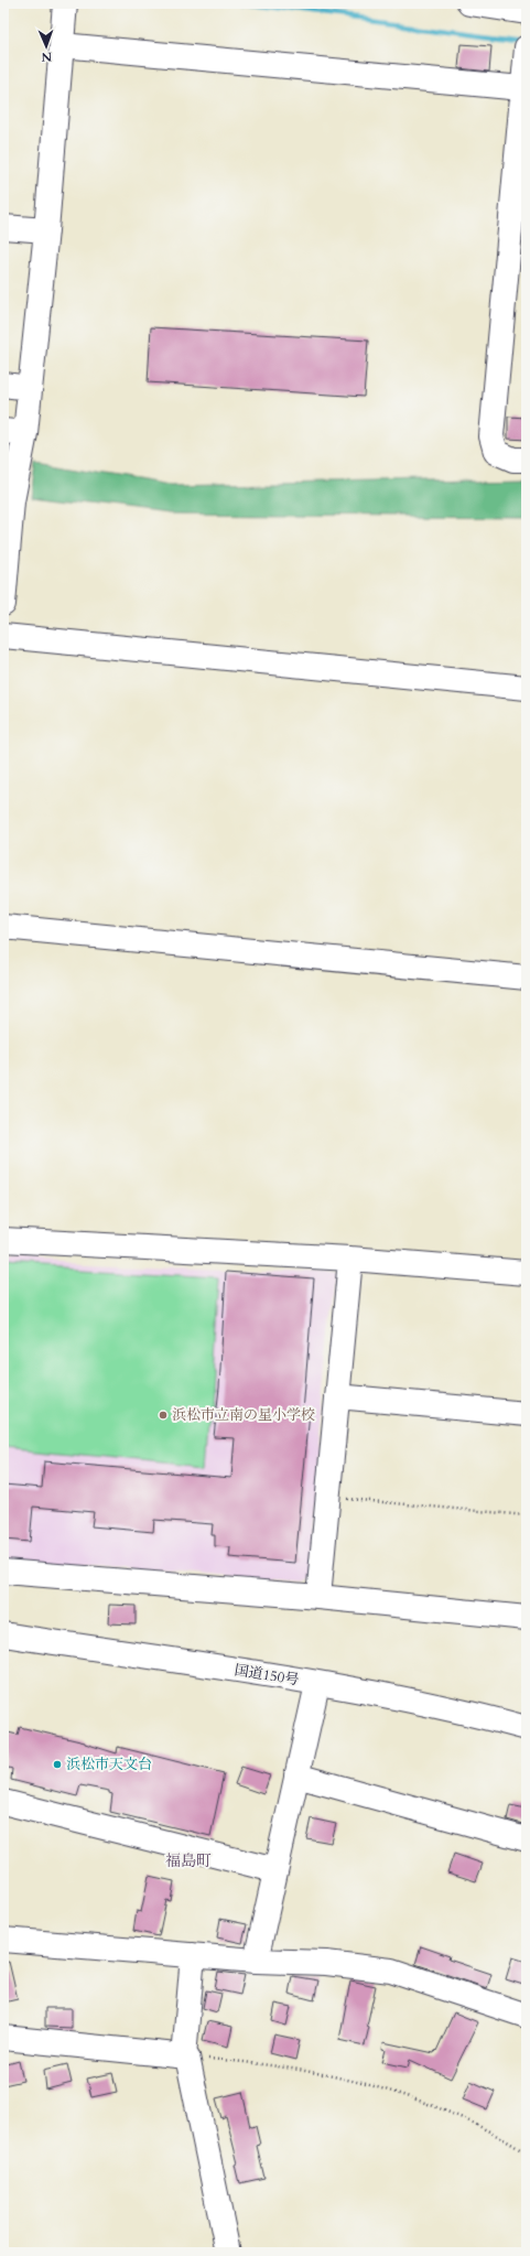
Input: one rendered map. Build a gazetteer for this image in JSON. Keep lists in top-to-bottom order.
{
  "streets": {
    "main road": ["国道150号"]
  },
  "districts": ["福島町"],
  "places": ["浜松市立南の星小学校", "浜松市天文台"],
  "north": "bottom"
}
